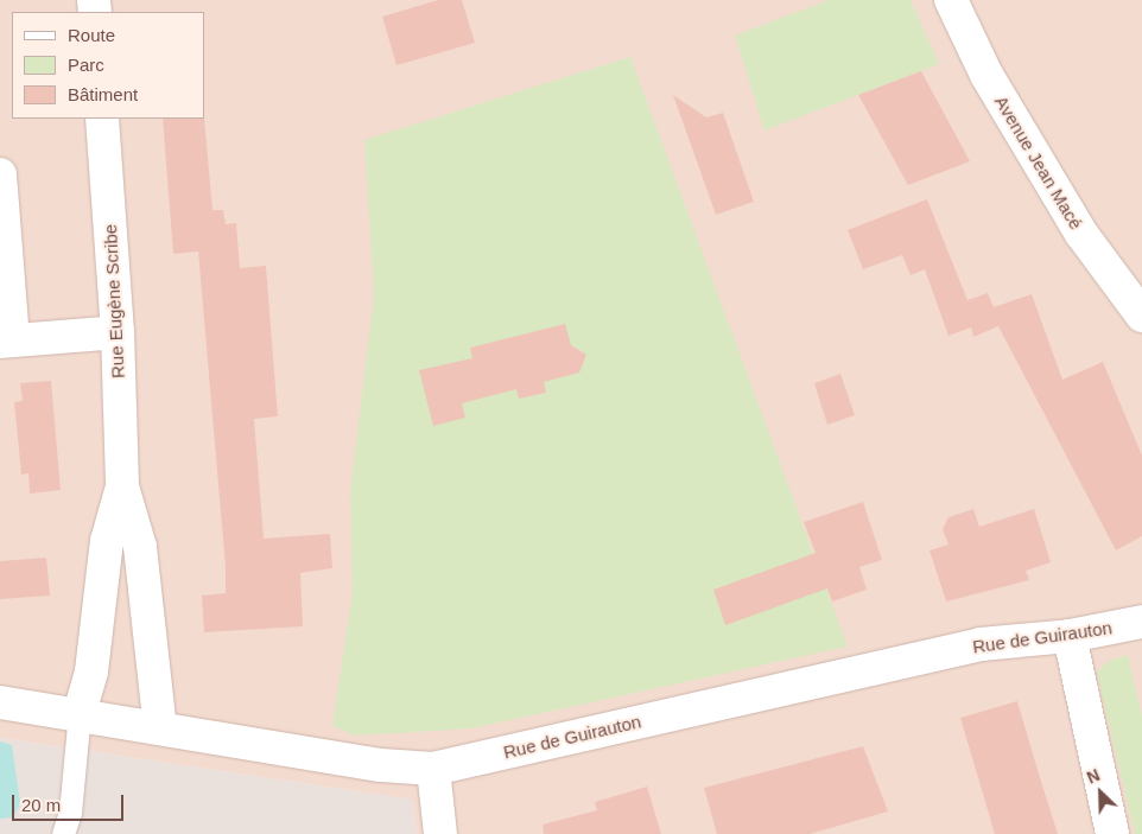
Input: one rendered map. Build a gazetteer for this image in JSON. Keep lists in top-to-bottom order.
{
  "streets": {
    "street": ["Avenue Jean Macé", "Rue Eugène Scribe", "Rue de Guirauton"]
  },
  "crossings": [
    ["Rue Eugène Scribe", "Rue de Guirauton"]
  ],
  "legend": ["Route", "Parc", "Bâtiment"],
  "scale_bar": "20 m",
  "north": "top left"
}
